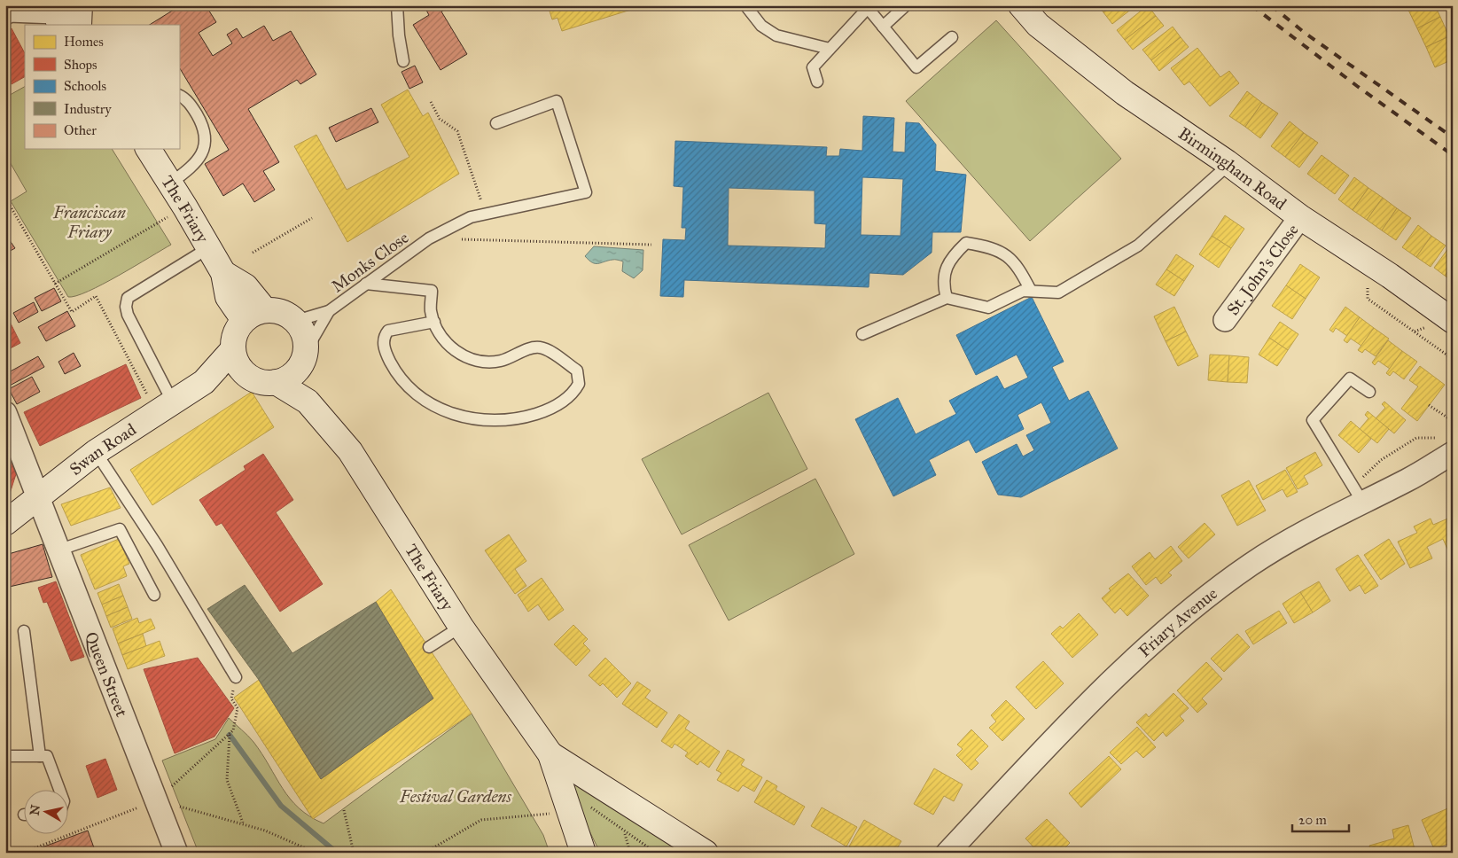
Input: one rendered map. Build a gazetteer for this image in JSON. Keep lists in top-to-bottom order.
{
  "streets": {
    "street": [
      "Birmingham Road",
      "The Friary",
      "St. John's Close",
      "Swan Road",
      "Friary Avenue",
      "Queen Street"
    ],
    "lane": ["Monks Close"]
  },
  "crossings": [
    ["Birmingham Road", "St. John's Close"],
    ["The Friary", "Swan Road"],
    ["Swan Road", "Queen Street"]
  ],
  "parks": ["Franciscan Friary", "Festival Gardens"],
  "legend": [
    "Homes",
    "Shops",
    "Schools",
    "Industry",
    "Other"
  ],
  "scale_bar": "20 m",
  "north": "left"
}
